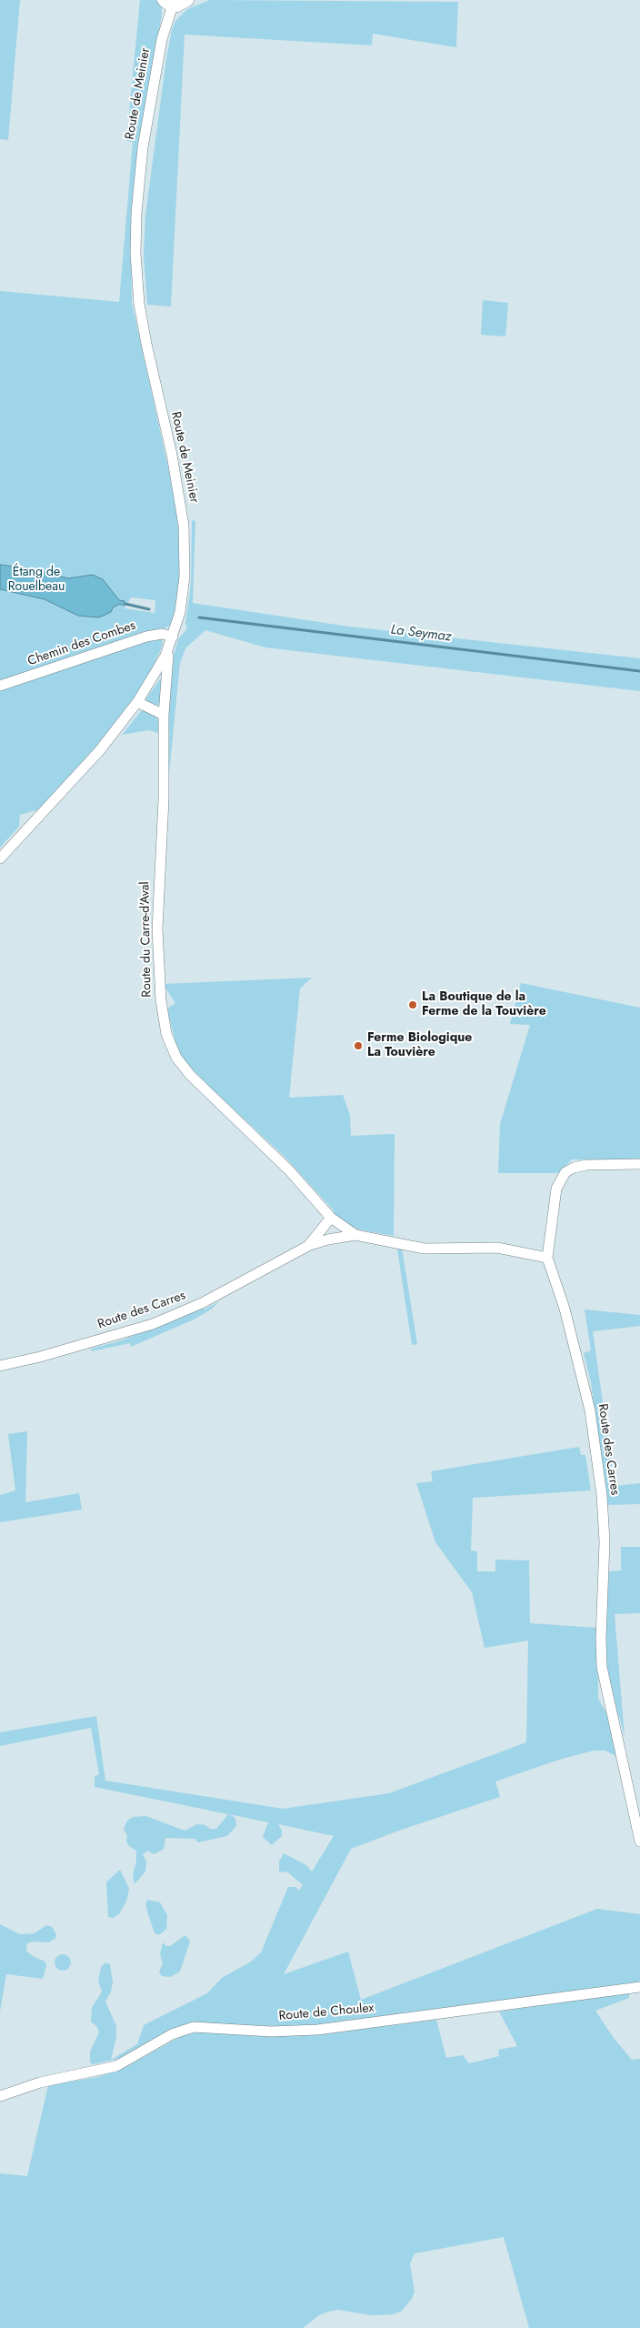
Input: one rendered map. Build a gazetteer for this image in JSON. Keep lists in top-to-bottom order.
{
  "streets": {
    "street": [
      "Route de Meinier",
      "Chemin des Combes",
      "Route du Carre-d'Aval",
      "Route des Carres",
      "Route de Choulex"
    ]
  },
  "crossings": [
    ["Route de Meinier", "Chemin des Combes"],
    ["Route de Meinier", "Route du Carre-d'Aval"],
    ["Route du Carre-d'Aval", "Route des Carres"]
  ],
  "water": ["La Seymaz"],
  "parks": ["Étang de Rouelbeau"],
  "places": ["La Boutique de la Ferme de la Touvière", "Ferme Biologique La Touvière"]
}
